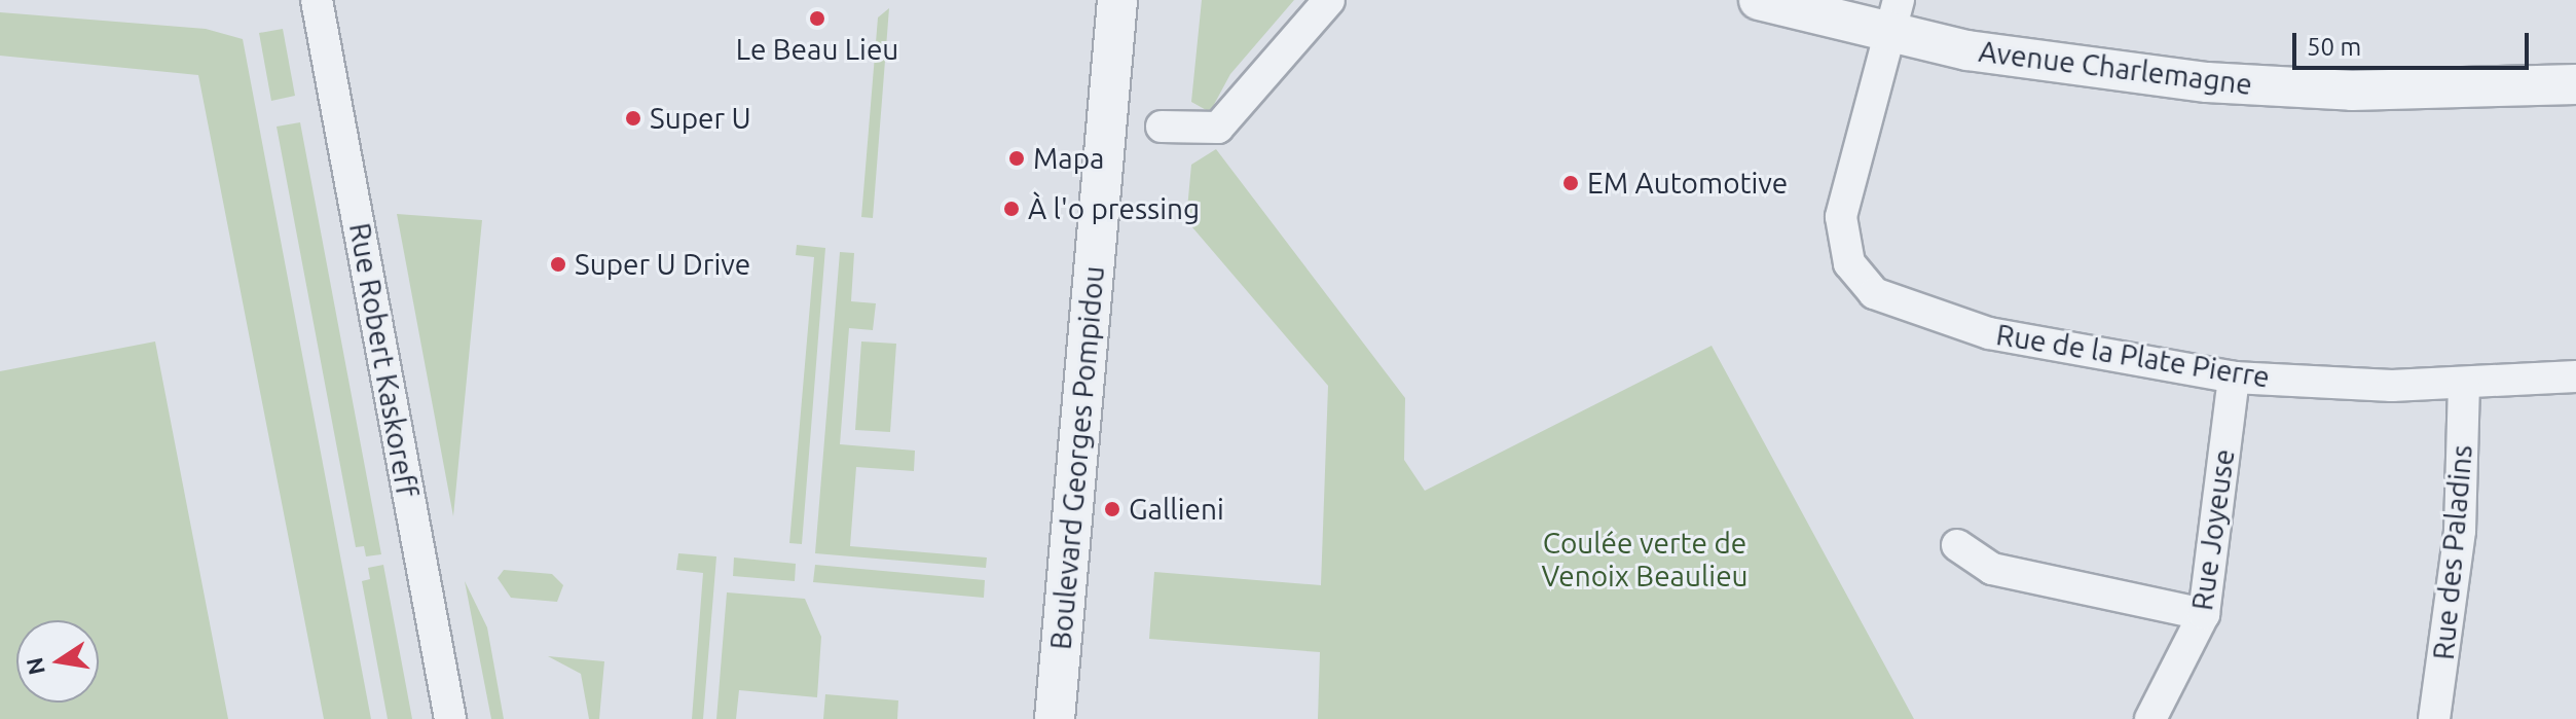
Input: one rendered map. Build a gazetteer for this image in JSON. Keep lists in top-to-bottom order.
{
  "streets": {
    "street": [
      "Avenue Charlemagne",
      "Rue de la Plate Pierre",
      "Rue Robert Kaskoreff",
      "Boulevard Georges Pompidou",
      "Rue Joyeuse",
      "Rue des Paladins"
    ]
  },
  "crossings": [
    ["Avenue Charlemagne", "Rue de la Plate Pierre"],
    ["Rue de la Plate Pierre", "Rue Joyeuse"],
    ["Rue de la Plate Pierre", "Rue des Paladins"]
  ],
  "parks": ["Coulée verte de Venoix Beaulieu"],
  "places": [
    "Le Beau Lieu",
    "Super U",
    "Mapa",
    "EM Automotive",
    "À l'o pressing",
    "Super U Drive",
    "Gallieni"
  ],
  "scale_bar": "50 m",
  "north": "left"
}
